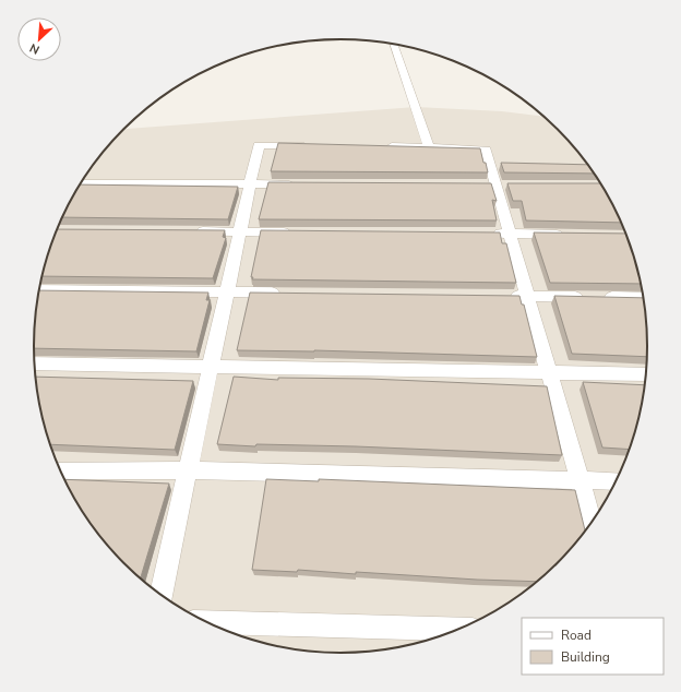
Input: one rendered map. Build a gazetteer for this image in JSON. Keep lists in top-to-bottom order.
{
  "legend": ["Road", "Building"],
  "north": "bottom left"
}
